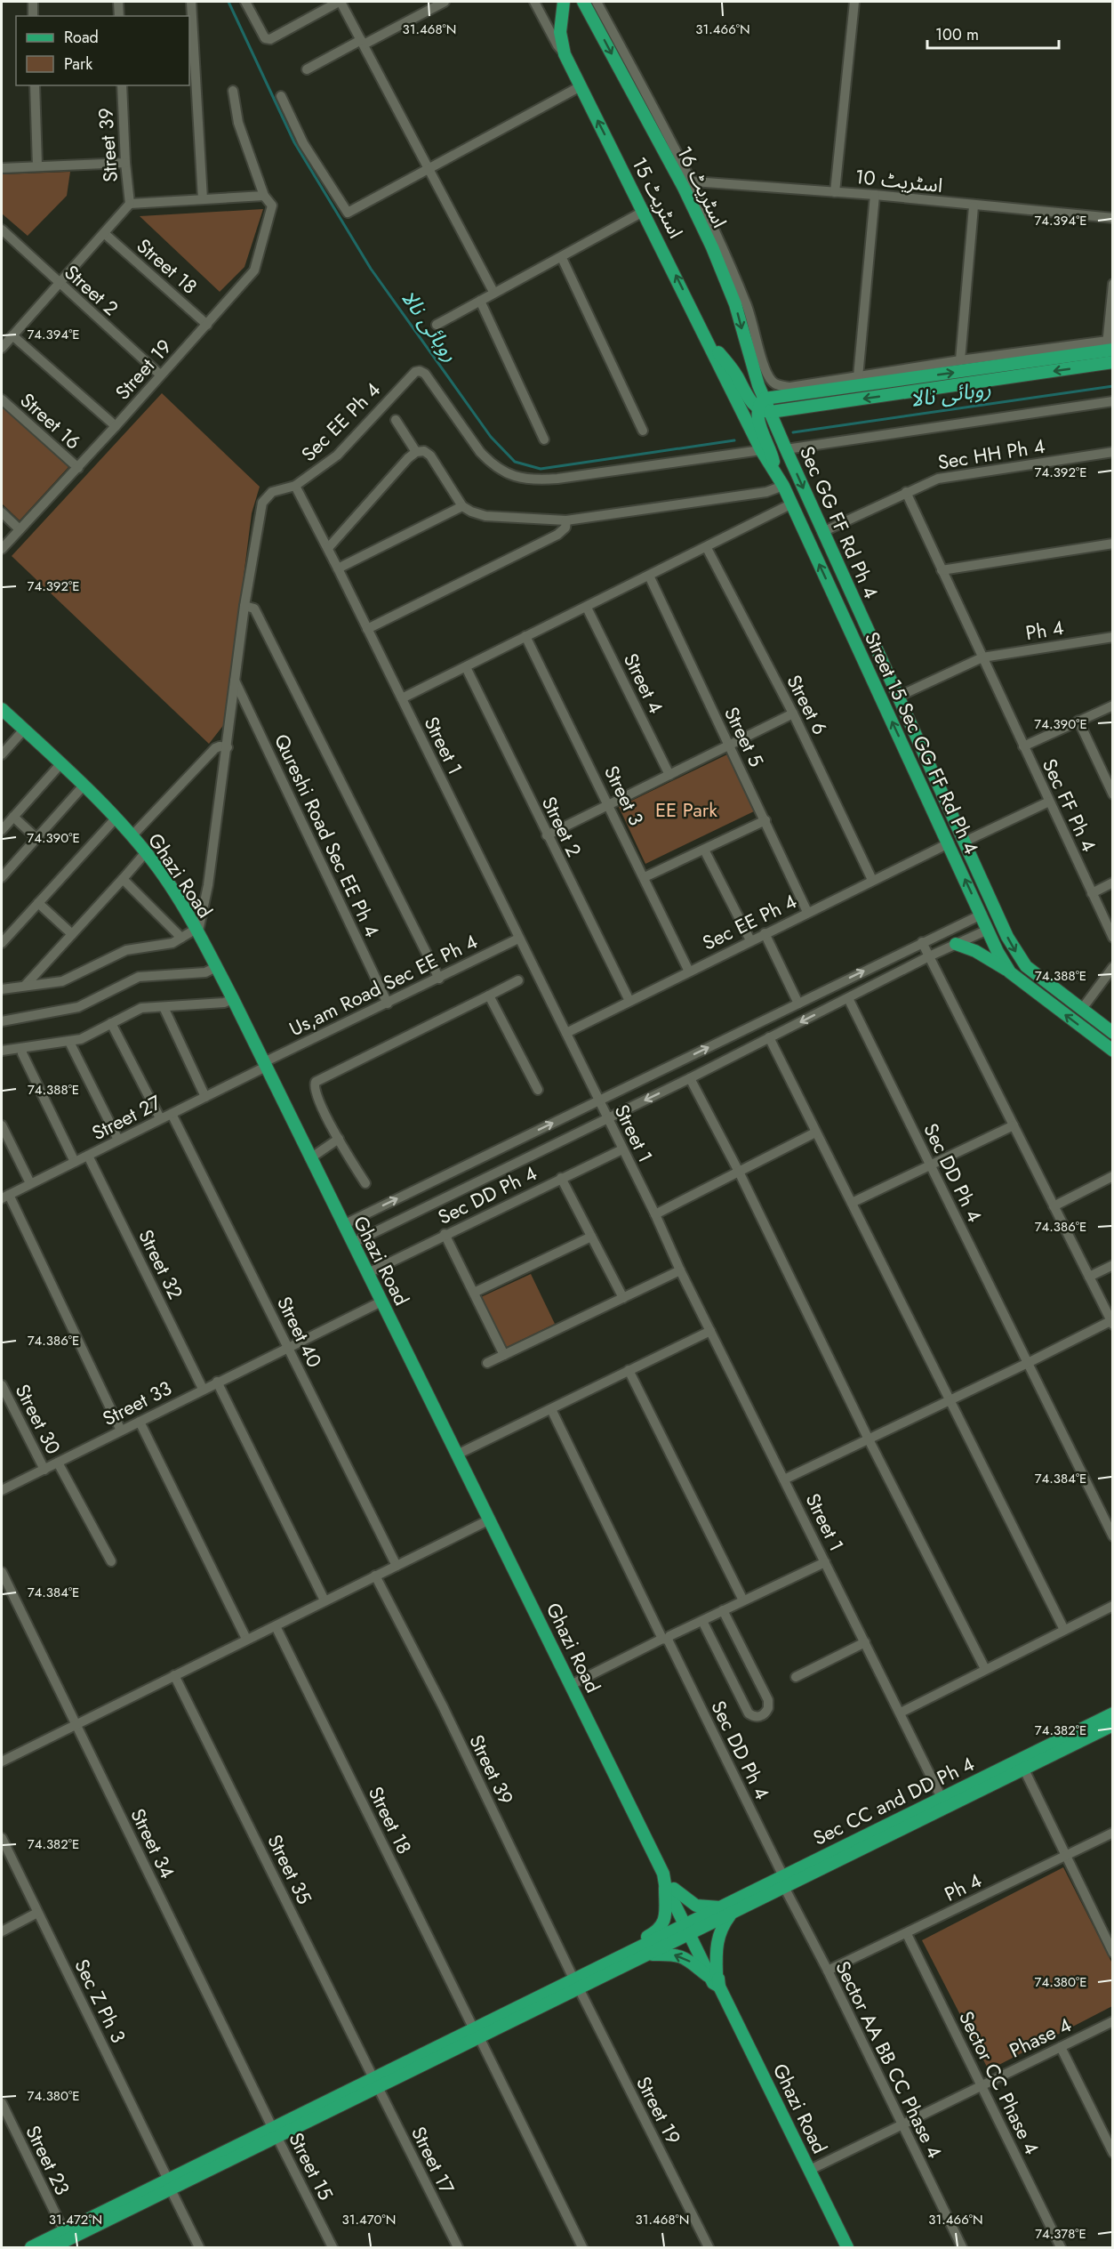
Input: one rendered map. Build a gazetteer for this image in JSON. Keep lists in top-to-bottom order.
{
  "streets": {
    "main road": [
      "اسٹریٹ 16",
      "اسٹریٹ 15",
      "Sec GG FF Rd Ph 4",
      "Street 15 Sec GG FF Rd Ph 4",
      "Ghazi Road",
      "Sec CC and DD Ph 4"
    ],
    "street": [
      "Street 39",
      "اسٹریٹ 10",
      "Street 18",
      "Street 2",
      "Street 19",
      "Street 16",
      "Sec EE Ph 4",
      "Sec HH Ph 4",
      "Ph 4",
      "Street 4",
      "Street 6",
      "Street 5",
      "Street 1",
      "Street 3",
      "Sec FF Ph 4",
      "Qureshi Road Sec EE Ph 4",
      "Us,am Road Sec EE Ph 4",
      "Street 27",
      "Sec DD Ph 4",
      "Street 32",
      "Street 40",
      "Street 33",
      "Street 30",
      "Street 34",
      "Street 35",
      "Sec Z Ph 3",
      "Phase 4",
      "Sector AA BB CC Phase 4",
      "Sector CC Phase 4",
      "Street 23",
      "Street 17",
      "Street 15"
    ]
  },
  "crossings": [
    ["Street 39", "Street 19"],
    ["Street 39", "Sec CC and DD Ph 4"],
    ["اسٹریٹ 10", "اسٹریٹ 16"],
    ["اسٹریٹ 16", "Sec GG FF Rd Ph 4"],
    ["اسٹریٹ 15", "Street 15 Sec GG FF Rd Ph 4"],
    ["Street 18", "Street 19"],
    ["Street 18", "Sec CC and DD Ph 4"],
    ["Street 2", "Street 19"],
    ["Street 2", "Sec EE Ph 4"],
    ["Street 19", "Street 16"],
    ["Street 19", "Sec CC and DD Ph 4"],
    ["Sec EE Ph 4", "Street 6"],
    ["Sec EE Ph 4", "Street 5"],
    ["Sec EE Ph 4", "Street 15 Sec GG FF Rd Ph 4"],
    ["Sec EE Ph 4", "Street 1"],
    ["Sec EE Ph 4", "Street 3"],
    ["Sec EE Ph 4", "Qureshi Road Sec EE Ph 4"],
    ["Sec EE Ph 4", "Ghazi Road"],
    ["Sec HH Ph 4", "Sec GG FF Rd Ph 4"],
    ["Sec HH Ph 4", "Sec FF Ph 4"],
    ["Ph 4", "Sec FF Ph 4"],
    ["Ph 4", "Sector AA BB CC Phase 4"],
    ["Ph 4", "Sector CC Phase 4"],
    ["Street 1", "Us,am Road Sec EE Ph 4"],
    ["Street 1", "Sec DD Ph 4"],
    ["Street 1", "Sec CC and DD Ph 4"],
    ["Qureshi Road Sec EE Ph 4", "Us,am Road Sec EE Ph 4"],
    ["Ghazi Road", "Us,am Road Sec EE Ph 4"],
    ["Ghazi Road", "Street 27"],
    ["Ghazi Road", "Sec DD Ph 4"],
    ["Ghazi Road", "Street 33"],
    ["Ghazi Road", "Sec CC and DD Ph 4"],
    ["Ghazi Road", "Phase 4"],
    ["Us,am Road Sec EE Ph 4", "Street 27"],
    ["Street 27", "Street 32"],
    ["Street 27", "Street 40"],
    ["Sec DD Ph 4", "Sec CC and DD Ph 4"],
    ["Sec DD Ph 4", "Sector AA BB CC Phase 4"],
    ["Street 32", "Street 33"],
    ["Street 40", "Street 33"],
    ["Street 33", "Street 30"],
    ["Sec CC and DD Ph 4", "Street 34"],
    ["Sec CC and DD Ph 4", "Street 35"],
    ["Sec CC and DD Ph 4", "Sec Z Ph 3"],
    ["Sec CC and DD Ph 4", "Sector AA BB CC Phase 4"],
    ["Sec CC and DD Ph 4", "Street 23"],
    ["Sec CC and DD Ph 4", "Street 17"],
    ["Sec CC and DD Ph 4", "Street 15"],
    ["Street 34", "Street 15"],
    ["Street 35", "Street 17"],
    ["Phase 4", "Sector AA BB CC Phase 4"],
    ["Phase 4", "Sector CC Phase 4"]
  ],
  "one_way": ["Sec GG FF Rd Ph 4", "Street 15 Sec GG FF Rd Ph 4"],
  "water": ["روہائی نالا"],
  "parks": ["EE Park"],
  "legend": ["Road", "Park"],
  "scale_bar": "100 m",
  "coordinates": [
    "31.468°N",
    "31.466°N",
    "74.394°E",
    "74.392°E",
    "74.390°E",
    "74.388°E",
    "74.386°E",
    "74.384°E",
    "74.382°E",
    "74.380°E",
    "31.472°N",
    "31.470°N",
    "74.378°E"
  ]
}
